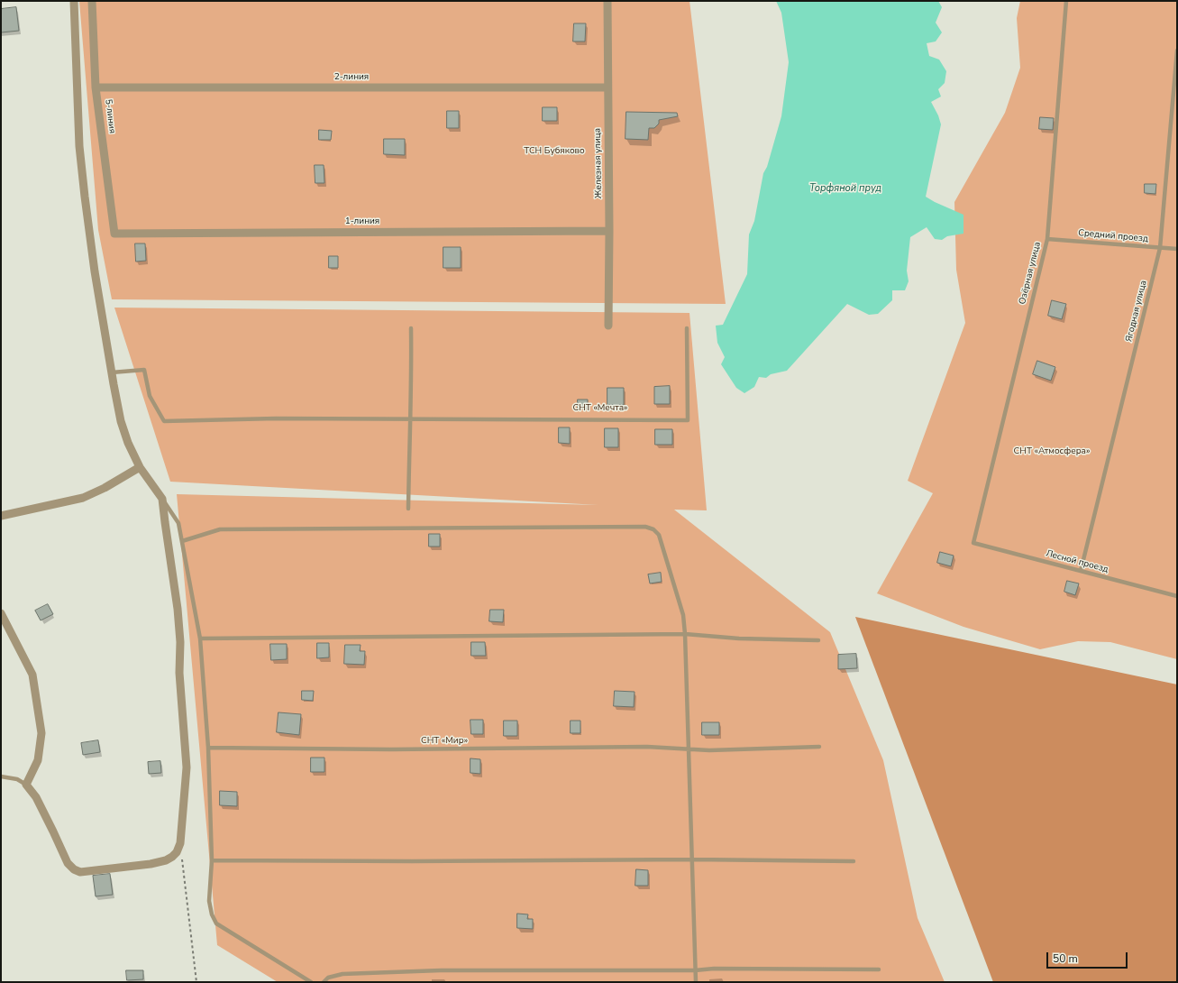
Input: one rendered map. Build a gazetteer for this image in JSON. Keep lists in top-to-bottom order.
{
  "streets": {
    "street": [
      "2-линия",
      "5-линия",
      "Железная улица",
      "1-линия"
    ],
    "lane": [
      "Средний проезд",
      "Озёрная улица",
      "Ягодная улица",
      "Лесной проезд"
    ]
  },
  "crossings": [
    ["2-линия", "5-линия"],
    ["2-линия", "Железная улица"],
    ["5-линия", "1-линия"],
    ["Железная улица", "1-линия"],
    ["Средний проезд", "Озёрная улица"],
    ["Средний проезд", "Ягодная улица"],
    ["Озёрная улица", "Лесной проезд"],
    ["Ягодная улица", "Лесной проезд"]
  ],
  "water": ["Торфяной пруд"],
  "parks": [
    "ТСН Бубяково",
    "СНТ «Мечта»",
    "СНТ «Атмосфера»",
    "СНТ «Мир»"
  ],
  "scale_bar": "50 m"
}
